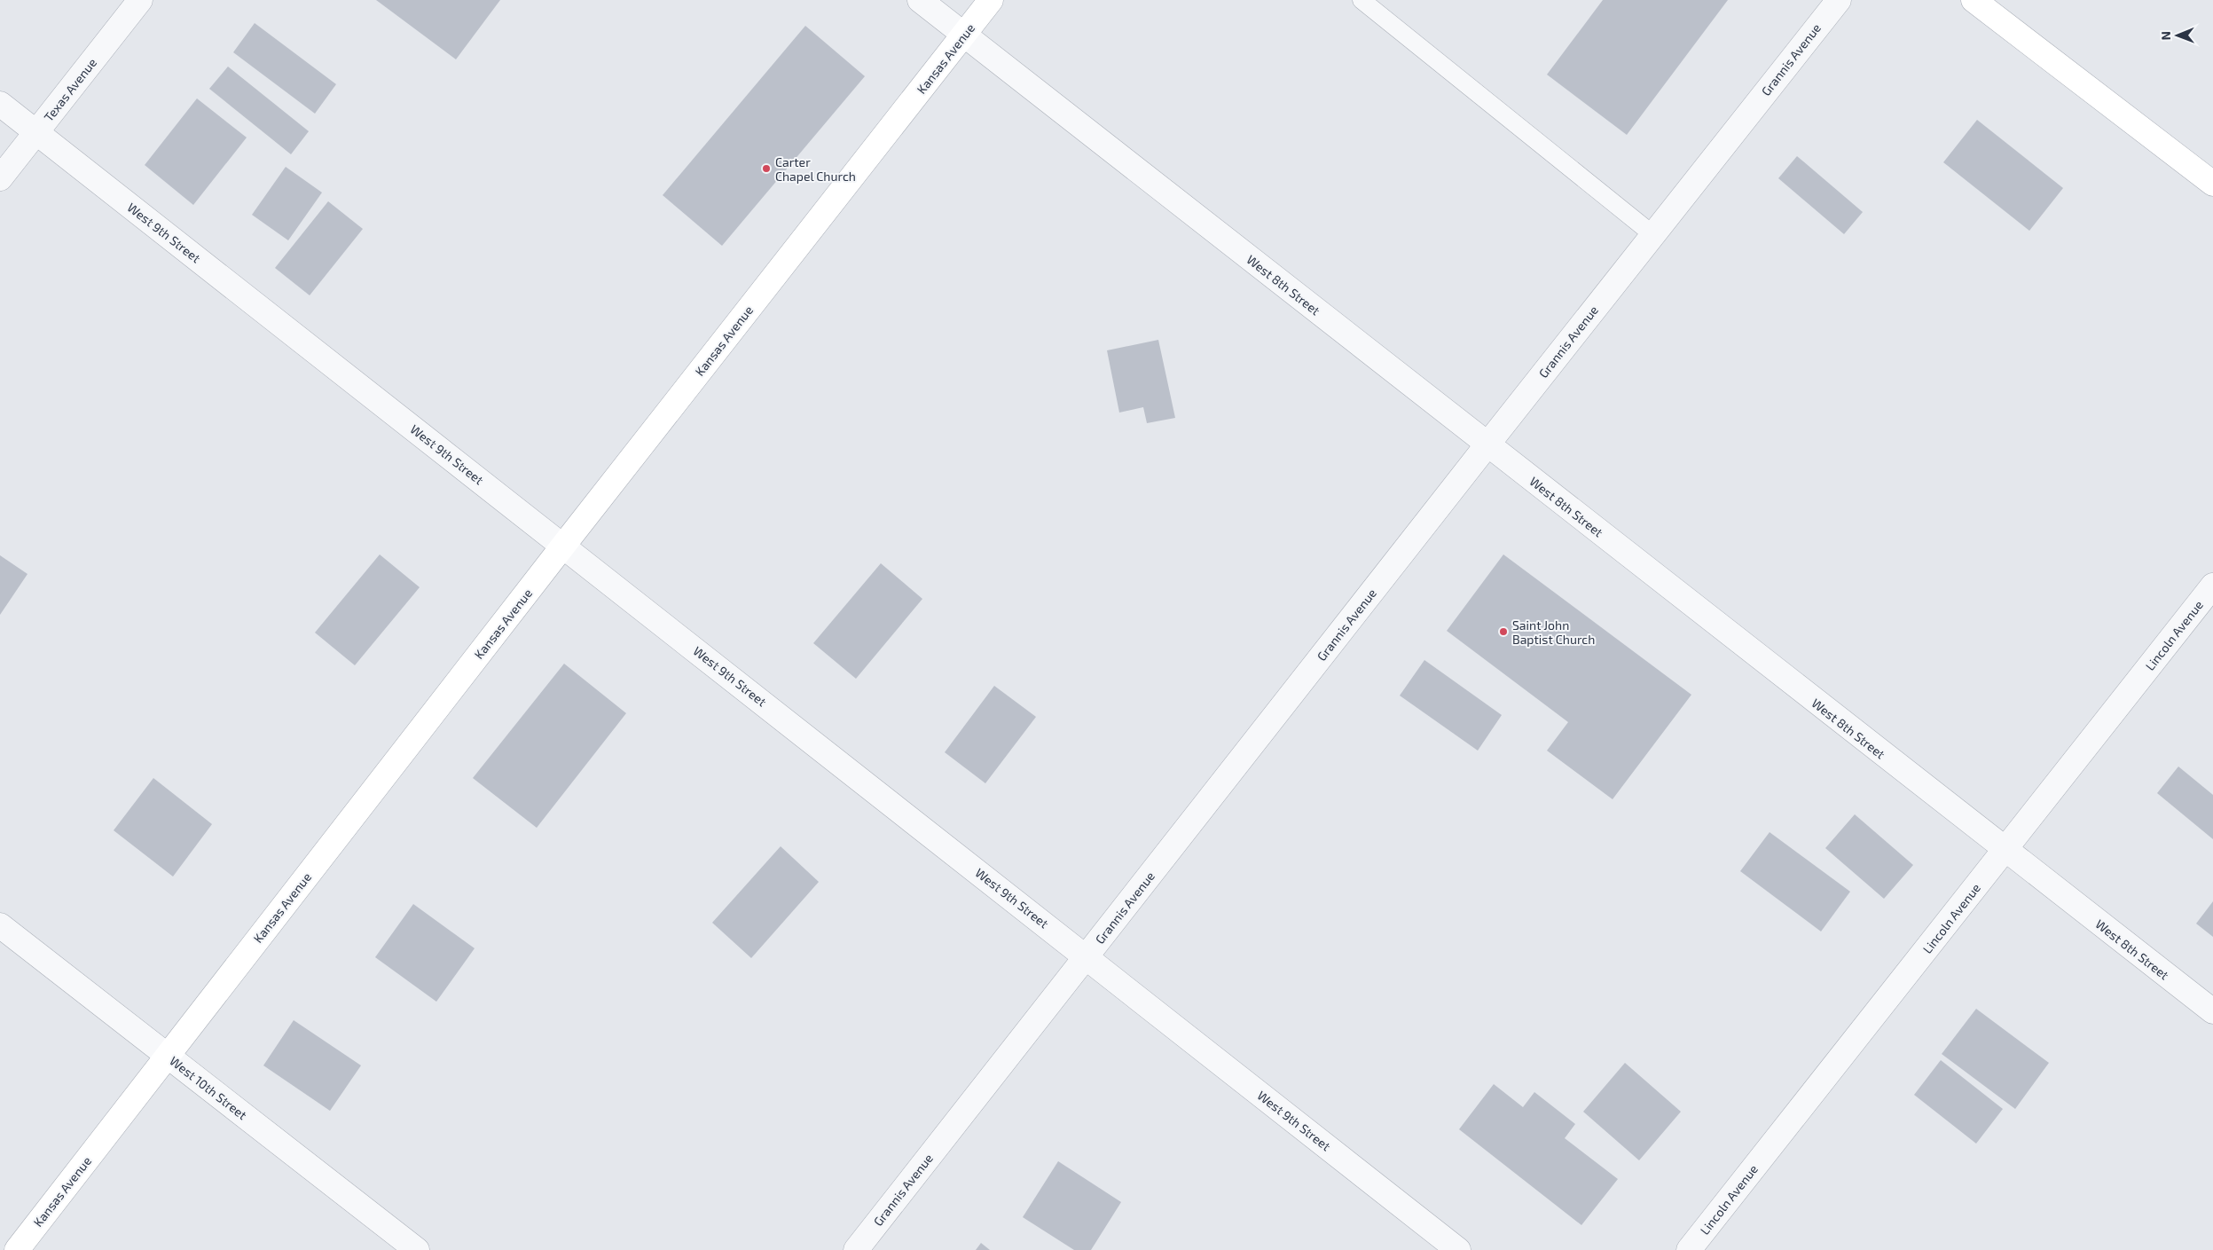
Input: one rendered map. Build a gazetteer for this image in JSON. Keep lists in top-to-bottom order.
{
  "streets": {
    "street": [
      "Kansas Avenue",
      "Grannis Avenue",
      "Texas Avenue",
      "West 9th Street",
      "West 8th Street",
      "Lincoln Avenue",
      "West 10th Street"
    ]
  },
  "crossings": [
    ["Kansas Avenue", "West 9th Street"],
    ["Kansas Avenue", "West 8th Street"],
    ["Kansas Avenue", "West 10th Street"],
    ["Grannis Avenue", "West 9th Street"],
    ["Grannis Avenue", "West 8th Street"],
    ["Texas Avenue", "West 9th Street"],
    ["West 8th Street", "Lincoln Avenue"]
  ],
  "places": ["Carter Chapel Church", "Saint John Baptist Church"],
  "north": "left"
}
